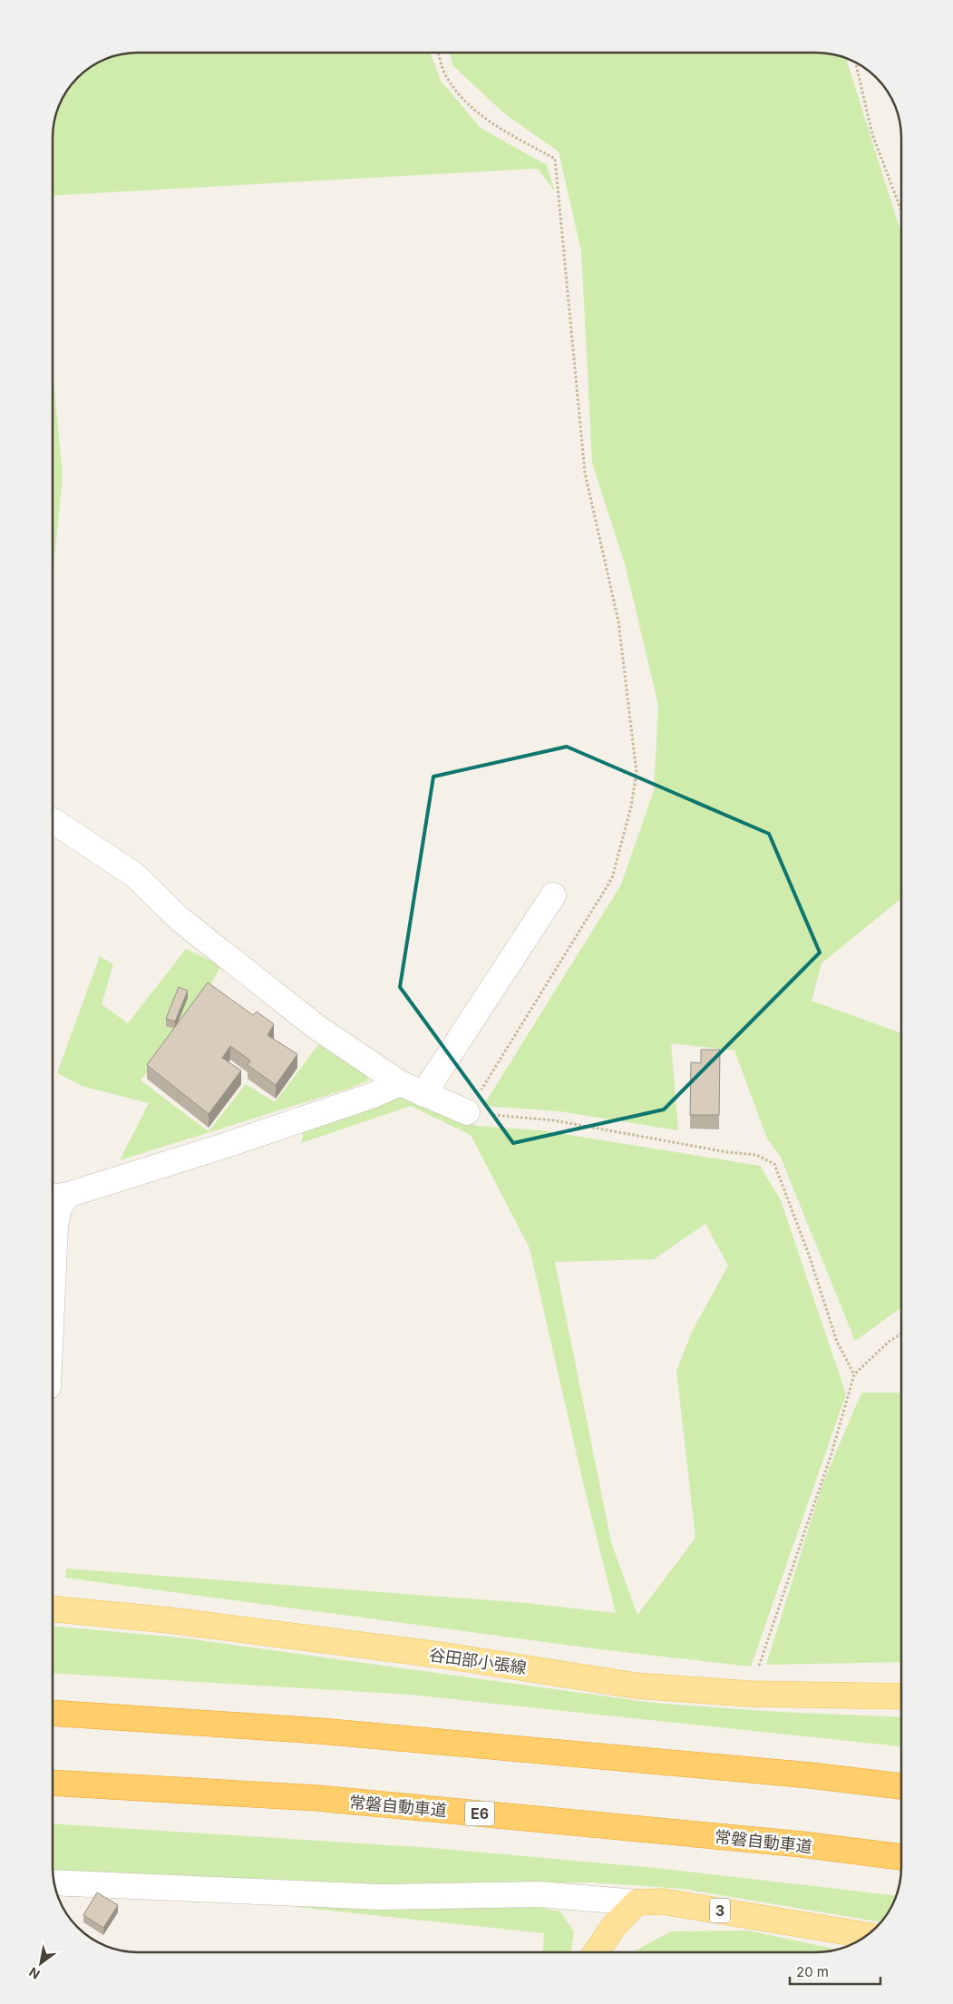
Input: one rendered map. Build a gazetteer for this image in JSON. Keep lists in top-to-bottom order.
{
  "streets": {
    "highway": ["常磐自動車道", "E6"],
    "main road": ["谷田部小張線", "3"]
  },
  "scale_bar": "20 m",
  "north": "bottom left"
}
